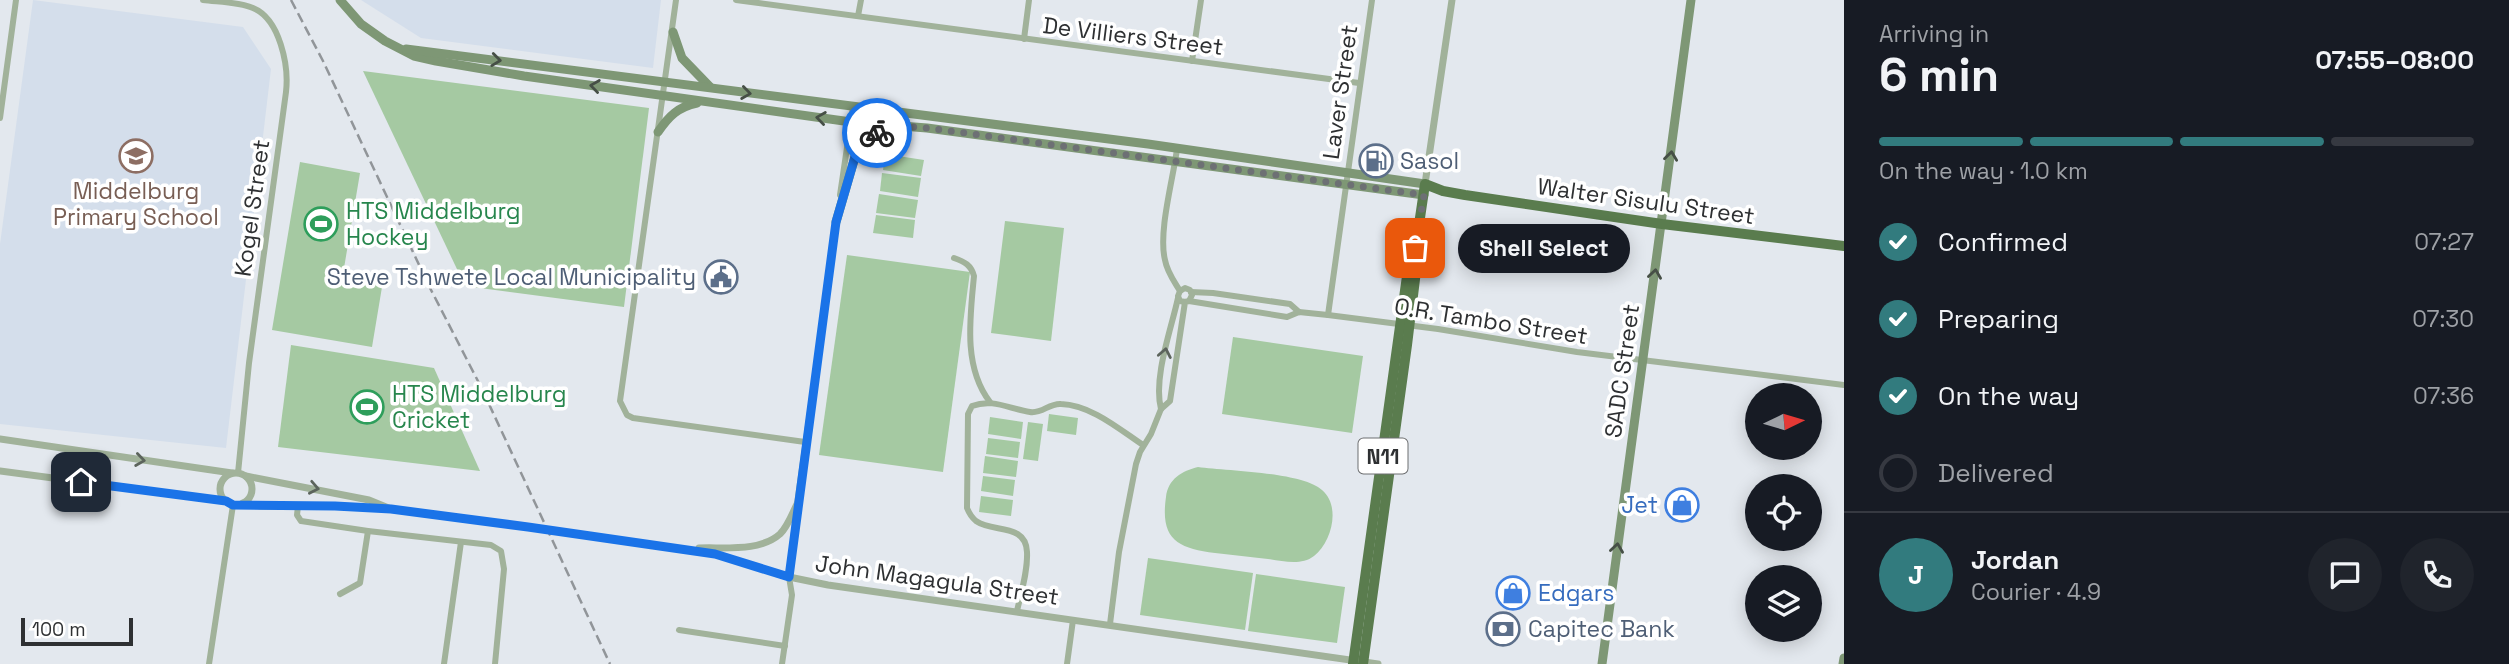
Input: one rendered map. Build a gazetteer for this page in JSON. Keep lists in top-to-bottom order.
{
  "streets": {
    "highway": ["Walter Sisulu Street", "N11"],
    "main road": ["SADC Street"],
    "street": [
      "De Villiers Street",
      "Laver Street",
      "Kogel Street",
      "O.R. Tambo Street",
      "John Magagula Street"
    ]
  },
  "crossings": [
    ["De Villiers Street", "Laver Street"],
    ["Laver Street", "O.R. Tambo Street"],
    ["Walter Sisulu Street", "SADC Street"],
    ["Walter Sisulu Street", "N11"],
    ["Kogel Street", "John Magagula Street"],
    ["O.R. Tambo Street", "SADC Street"],
    ["O.R. Tambo Street", "N11"],
    ["N11", "John Magagula Street"]
  ],
  "one_way": ["SADC Street"],
  "places": {
    "school or university": ["Middelburg Primary School"],
    "fuel station": ["Sasol"],
    "sports": ["HTS Middelburg Hockey", "HTS Middelburg Cricket"],
    "other": ["Shell Select"],
    "public building": ["Steve Tshwete Local Municipality"],
    "shop": ["Jet", "Edgars"],
    "bank": ["Capitec Bank"]
  },
  "scale_bar": "100 m",
  "north": "right",
  "page": {
    "heading": ["6 min", "Arriving in", "07:55–08:00"],
    "panel": ["Jordan", "Courier · 4.9"],
    "bar": "On the way · 1.0 km",
    "list": [
      ["Confirmed", "07:27"],
      ["Preparing", "07:30"],
      ["On the way", "07:36"],
      "Delivered"
    ],
    "bubble": "Shell Select",
    "round": "J",
    "scale": "100 m"
  }
}
